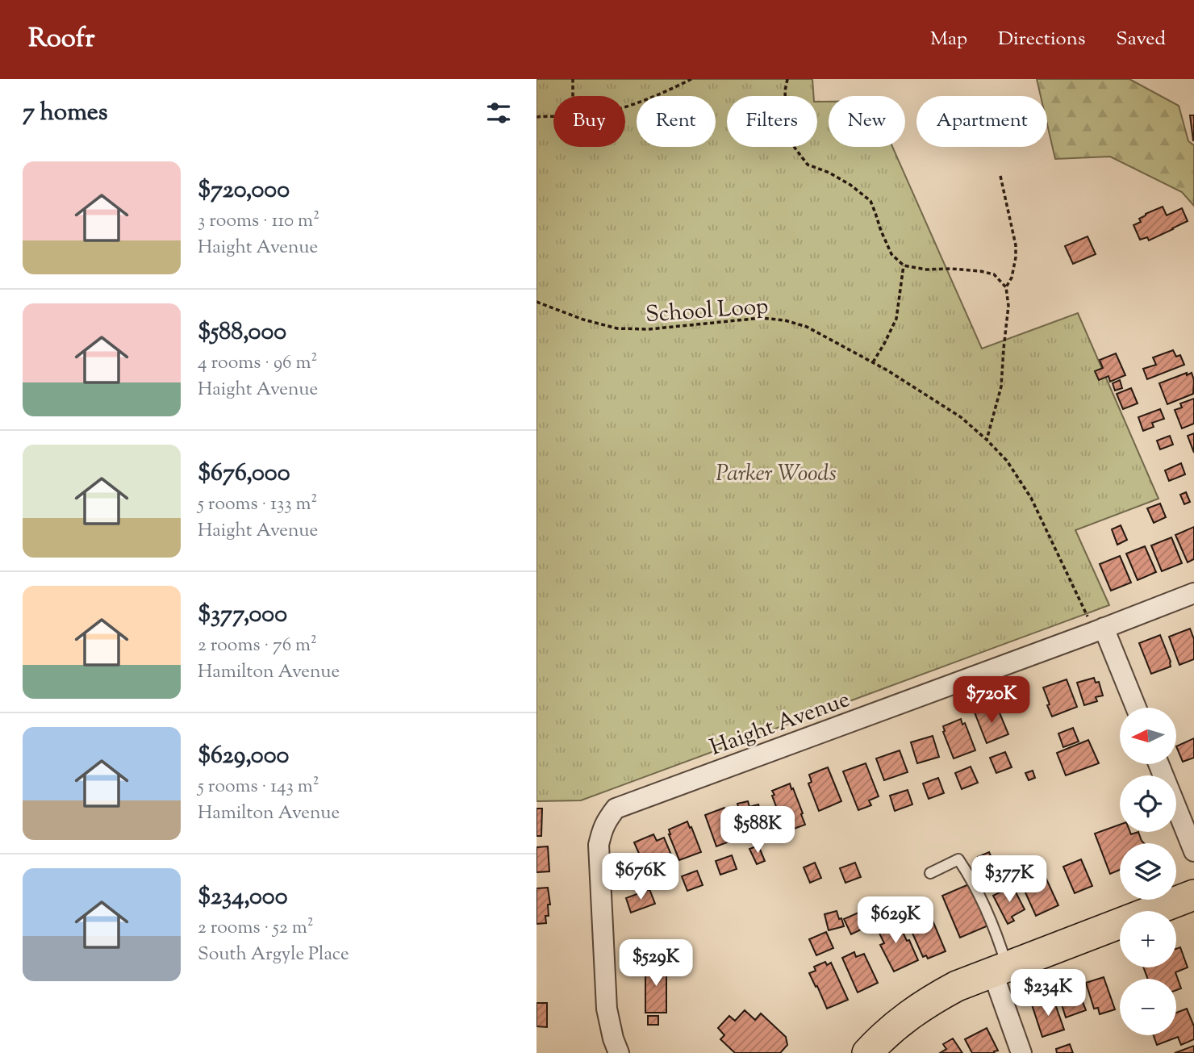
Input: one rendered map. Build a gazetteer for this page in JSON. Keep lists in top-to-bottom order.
{
  "streets": {
    "street": ["Haight Avenue"],
    "path": ["School Loop"]
  },
  "crossings": [
    ["School Loop", "Haight Avenue"]
  ],
  "parks": ["Parker Woods"],
  "north": "left",
  "page": {
    "header": "Roofr",
    "nav": ["Map", "Directions", "Saved"],
    "heading": "7 homes",
    "chip": [
      "Buy",
      "Rent",
      "Filters",
      "New",
      "Apartment"
    ],
    "list": [
      {
        "name": "$720,000",
        "note": "3 rooms · 110 m² · Haight Avenue"
      },
      {
        "name": "$588,000",
        "note": "4 rooms · 96 m² · Haight Avenue"
      },
      {
        "name": "$676,000",
        "note": "5 rooms · 133 m² · Haight Avenue"
      },
      {
        "name": "$377,000",
        "note": "2 rooms · 76 m² · Hamilton Avenue"
      },
      {
        "name": "$629,000",
        "note": "5 rooms · 143 m² · Hamilton Avenue"
      },
      {
        "name": "$234,000",
        "note": "2 rooms · 52 m² · South Argyle Place"
      }
    ],
    "price": [
      "$720K",
      "$588K",
      "$676K",
      "$377K",
      "$629K",
      "$529K",
      "$234K"
    ],
    "map_buttons": ["+", "−"]
  }
}
